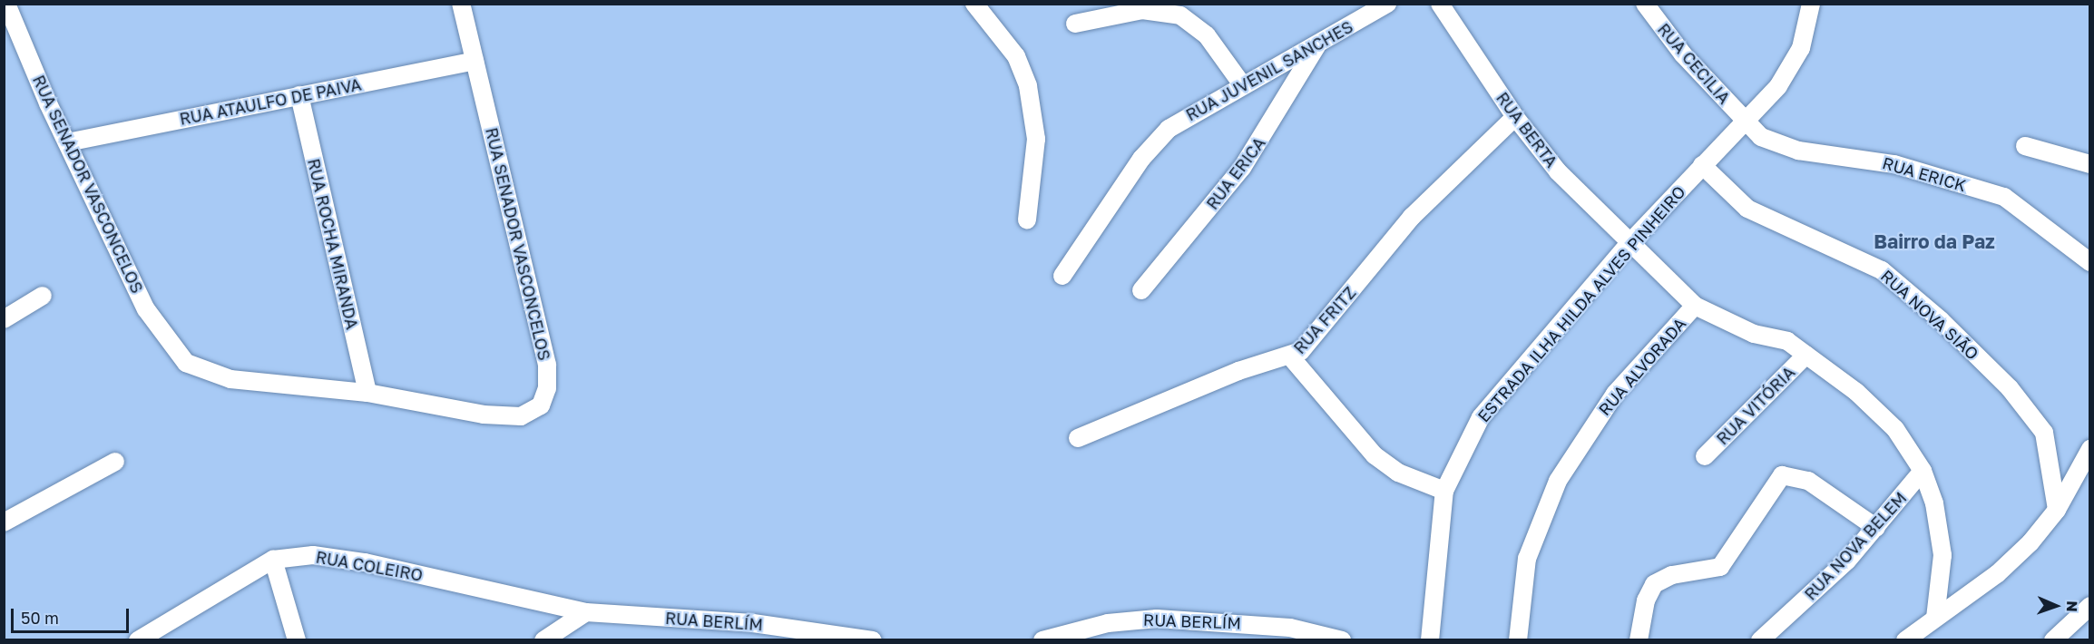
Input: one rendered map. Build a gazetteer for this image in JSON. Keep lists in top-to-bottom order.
{
  "streets": {
    "street": [
      "RUA CECILIA",
      "RUA JUVENIL SANCHES",
      "RUA ATAULFO DE PAIVA",
      "RUA BERTA",
      "RUA ERICA",
      "RUA ERICK",
      "RUA SENADOR VASCONCELOS",
      "RUA ROCHA MIRANDA",
      "ESTRADA ILHA HILDA ALVES PINHEIRO",
      "RUA NOVA SIÃO",
      "RUA FRITZ",
      "RUA ALVORADA",
      "RUA VITÓRIA",
      "RUA NOVA BELEM",
      "RUA COLEIRO",
      "RUA BERLÍM"
    ]
  },
  "crossings": [
    ["RUA CECILIA", "RUA ERICK"],
    ["RUA CECILIA", "ESTRADA ILHA HILDA ALVES PINHEIRO"],
    ["RUA JUVENIL SANCHES", "RUA ERICA"],
    ["RUA ATAULFO DE PAIVA", "RUA SENADOR VASCONCELOS"],
    ["RUA ATAULFO DE PAIVA", "RUA ROCHA MIRANDA"],
    ["RUA BERTA", "ESTRADA ILHA HILDA ALVES PINHEIRO"],
    ["RUA BERTA", "RUA FRITZ"],
    ["RUA BERTA", "RUA ALVORADA"],
    ["RUA BERTA", "RUA VITÓRIA"],
    ["RUA BERTA", "RUA NOVA BELEM"],
    ["RUA ERICK", "ESTRADA ILHA HILDA ALVES PINHEIRO"],
    ["RUA SENADOR VASCONCELOS", "RUA ROCHA MIRANDA"],
    ["ESTRADA ILHA HILDA ALVES PINHEIRO", "RUA NOVA SIÃO"],
    ["RUA COLEIRO", "RUA BERLÍM"]
  ],
  "districts": ["Bairro da Paz"],
  "scale_bar": "50 m",
  "north": "right"
}
